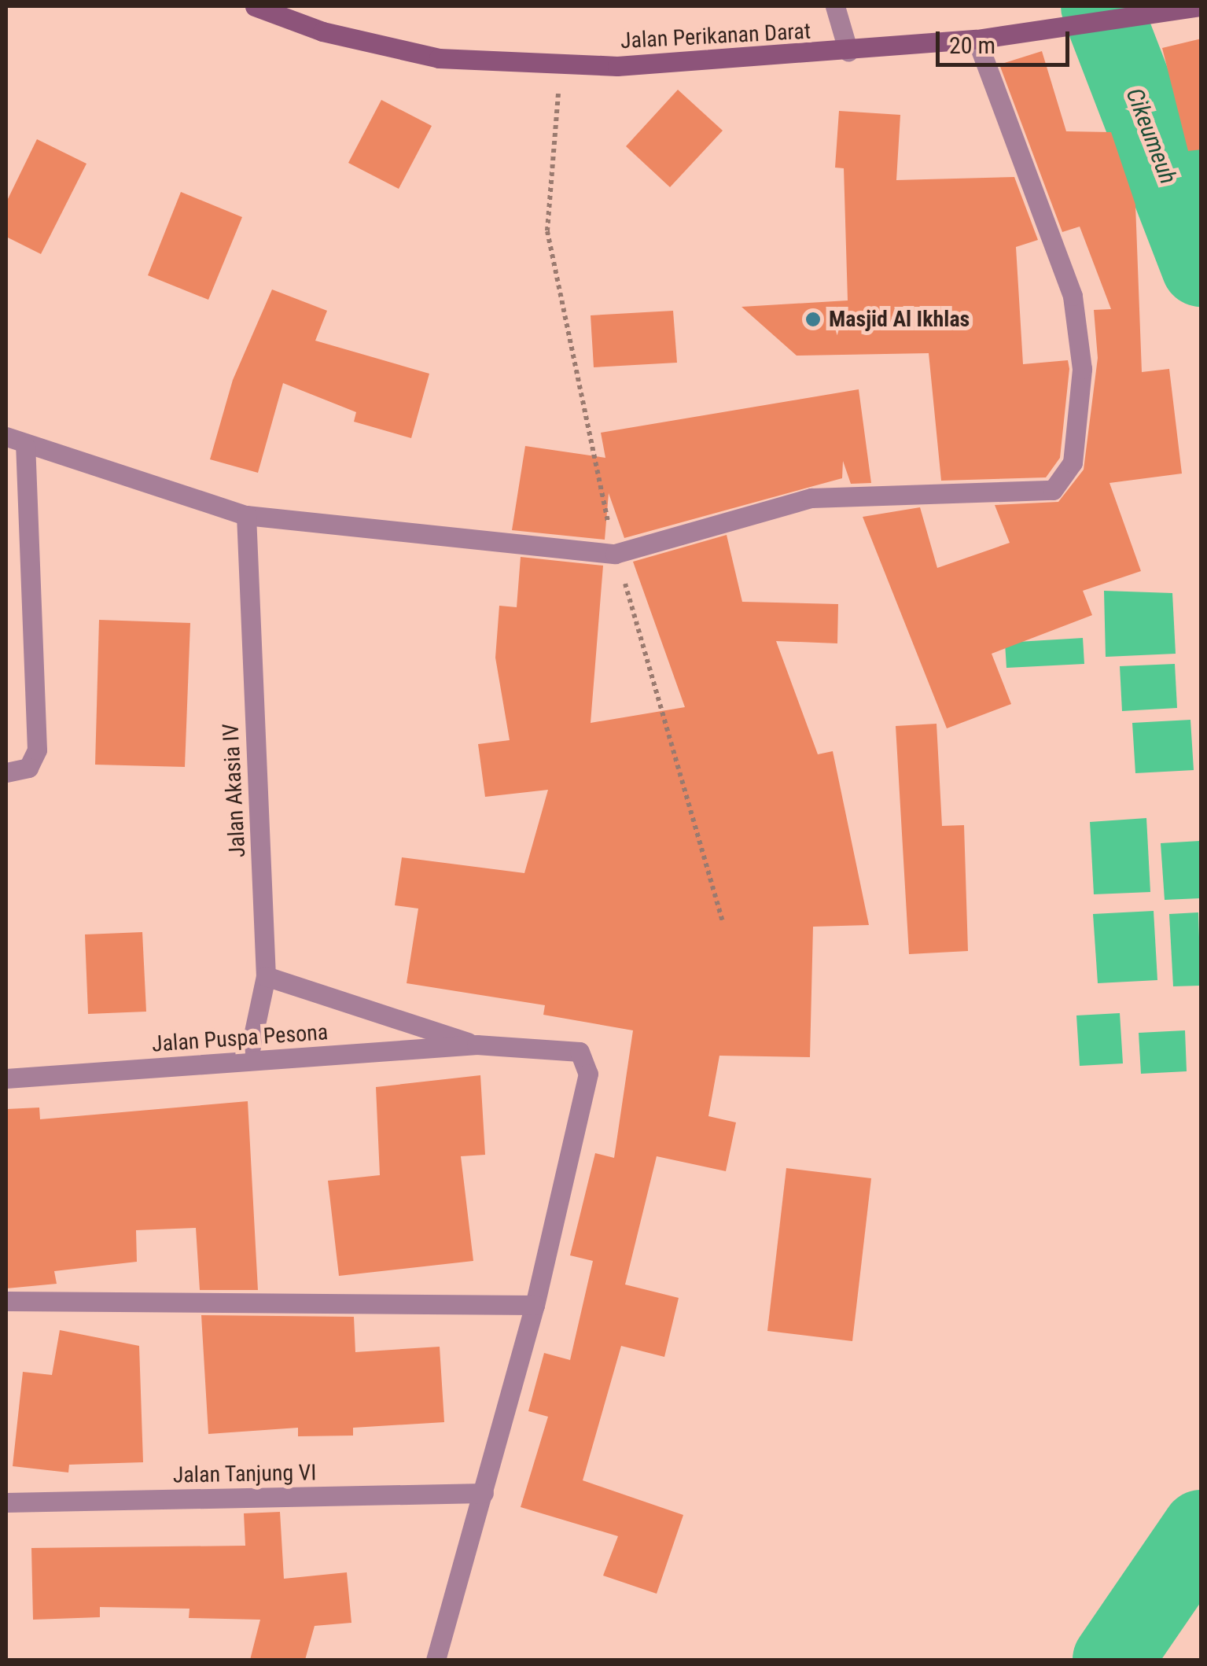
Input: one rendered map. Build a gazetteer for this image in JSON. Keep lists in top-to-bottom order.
{
  "streets": {
    "street": [
      "Jalan Perikanan Darat",
      "Jalan Akasia IV",
      "Jalan Puspa Pesona",
      "Jalan Tanjung VI"
    ]
  },
  "crossings": [
    ["Jalan Akasia IV", "Jalan Puspa Pesona"]
  ],
  "water": ["Cikeumeuh"],
  "places": ["Masjid Al Ikhlas"],
  "scale_bar": "20 m"
}
